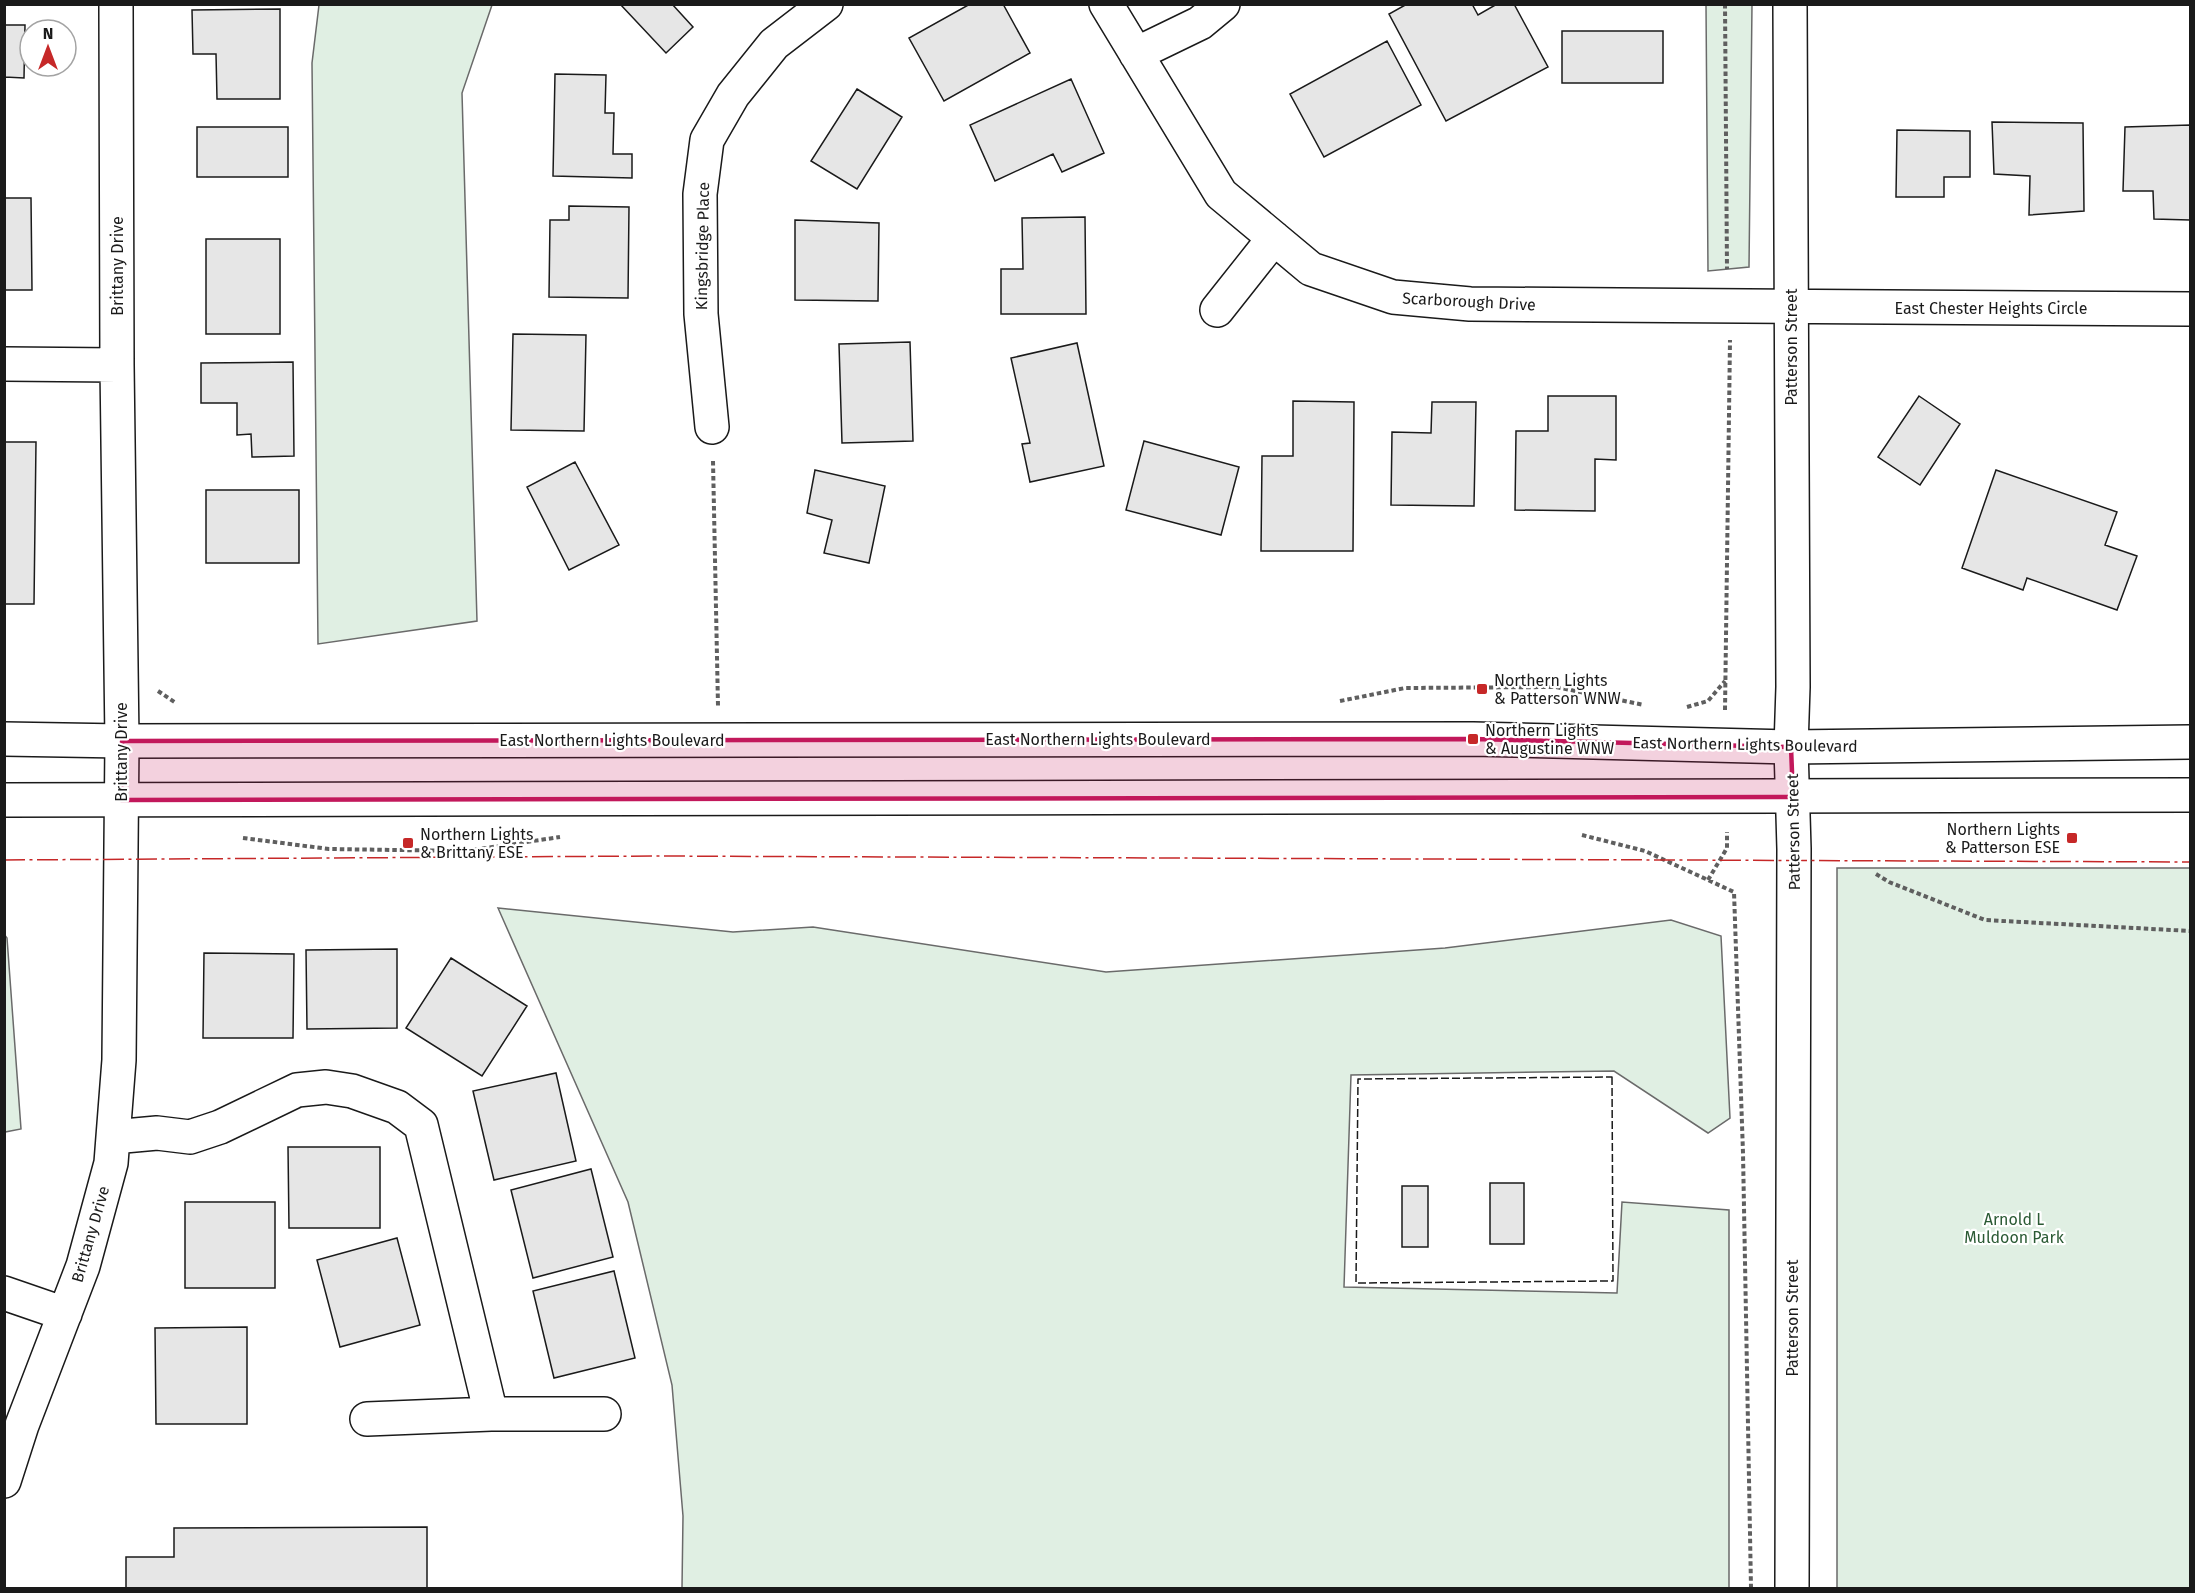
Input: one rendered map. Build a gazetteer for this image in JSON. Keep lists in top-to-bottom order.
{
  "streets": {
    "street": [
      "Kingsbridge Place",
      "Brittany Drive",
      "Scarborough Drive",
      "East Chester Heights Circle",
      "Patterson Street",
      "East Northern Lights Boulevard"
    ]
  },
  "crossings": [
    ["Brittany Drive", "East Northern Lights Boulevard"],
    ["Scarborough Drive", "East Chester Heights Circle"],
    ["Scarborough Drive", "Patterson Street"],
    ["East Chester Heights Circle", "Patterson Street"],
    ["Patterson Street", "East Northern Lights Boulevard"]
  ],
  "parks": ["Arnold L Muldoon Park"],
  "places": {
    "transit": [
      "Northern Lights & Patterson WNW",
      "Northern Lights & Augustine WNW",
      "Northern Lights & Patterson ESE",
      "Northern Lights & Brittany ESE"
    ]
  },
  "north": "top"
}
